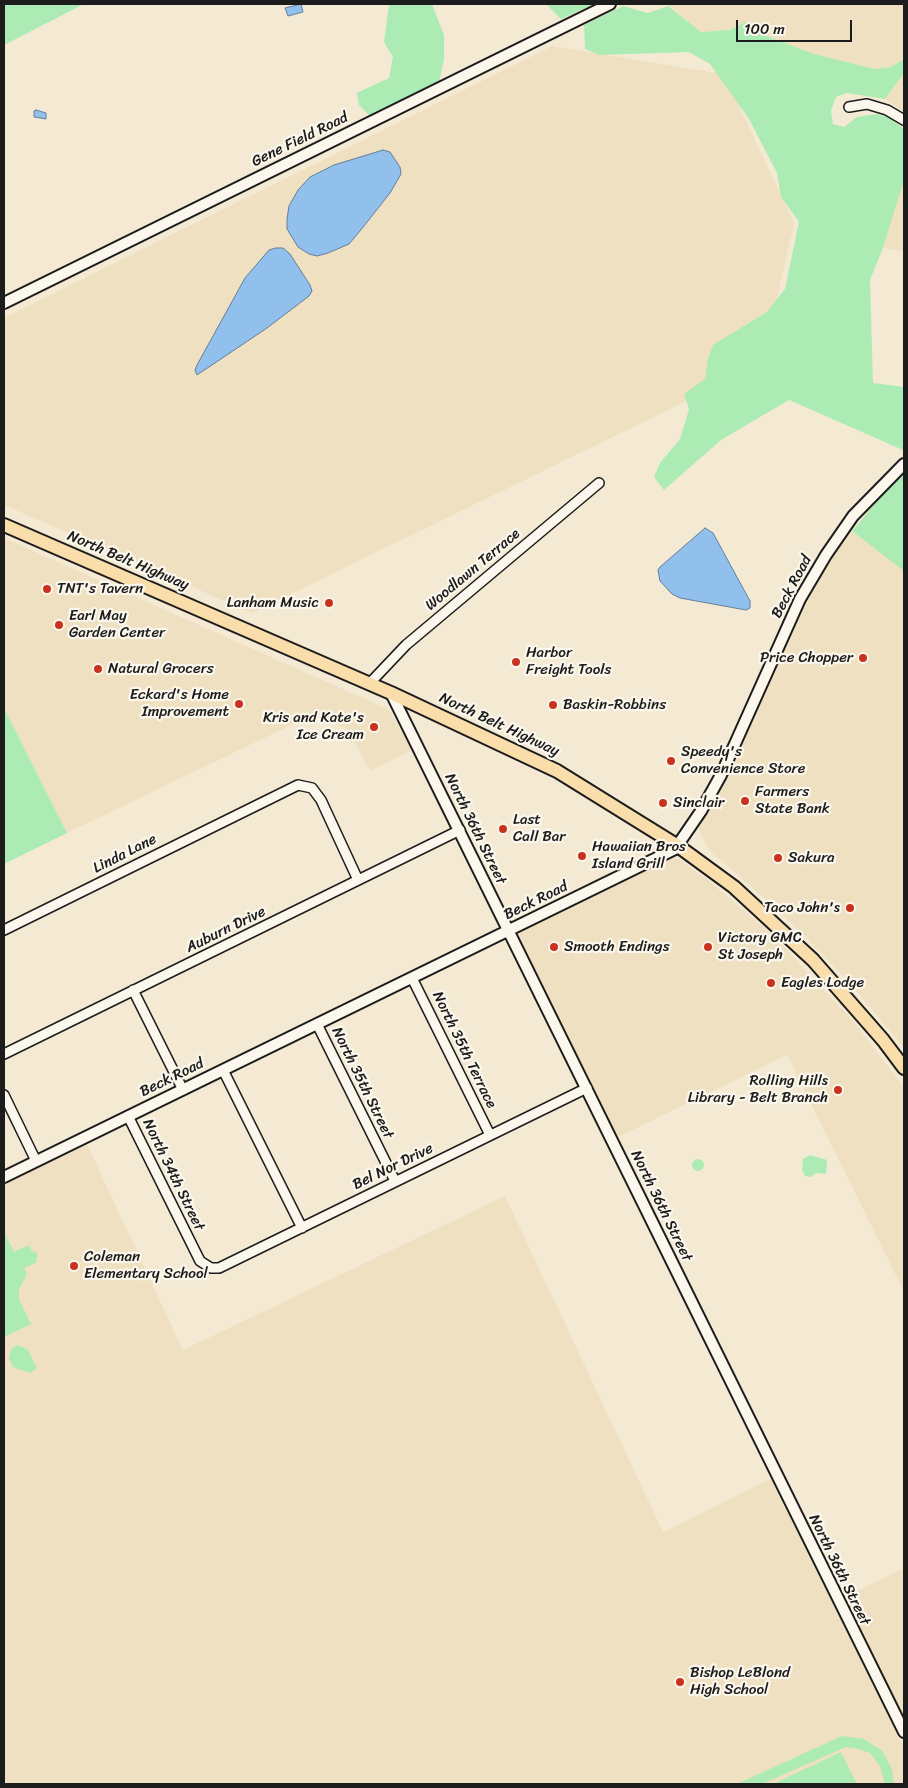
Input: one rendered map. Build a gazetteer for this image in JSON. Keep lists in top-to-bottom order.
{
  "streets": {
    "main road": ["North Belt Highway"],
    "street": [
      "Gene Field Road",
      "Woodlawn Terrace",
      "Beck Road",
      "North 36th Street",
      "Linda Lane",
      "Auburn Drive",
      "North 35th Terrace",
      "North 35th Street",
      "Bel Nor Drive",
      "North 34th Street"
    ]
  },
  "crossings": [
    ["North Belt Highway", "Woodlawn Terrace"],
    ["North Belt Highway", "Beck Road"],
    ["North Belt Highway", "North 36th Street"],
    ["Beck Road", "North 36th Street"],
    ["Beck Road", "North 35th Terrace"],
    ["Beck Road", "North 35th Street"],
    ["Beck Road", "North 34th Street"],
    ["North 36th Street", "Auburn Drive"],
    ["North 36th Street", "Bel Nor Drive"],
    ["Linda Lane", "Auburn Drive"],
    ["North 35th Terrace", "Bel Nor Drive"],
    ["North 35th Street", "Bel Nor Drive"],
    ["Bel Nor Drive", "North 34th Street"]
  ],
  "places": [
    "TNT's Tavern",
    "Lanham Music",
    "Earl May Garden Center",
    "Price Chopper",
    "Harbor Freight Tools",
    "Natural Grocers",
    "Eckard's Home Improvement",
    "Baskin-Robbins",
    "Kris and Kate's Ice Cream",
    "Speedy's Convenience Store",
    "Farmers State Bank",
    "Sinclair",
    "Last Call Bar",
    "Hawaiian Bros Island Grill",
    "Sakura",
    "Taco John's",
    "Smooth Endings",
    "Victory GMC St Joseph",
    "Eagles Lodge",
    "Rolling Hills Library - Belt Branch",
    "Coleman Elementary School",
    "Bishop LeBlond High School"
  ],
  "scale_bar": "100 m"
}
